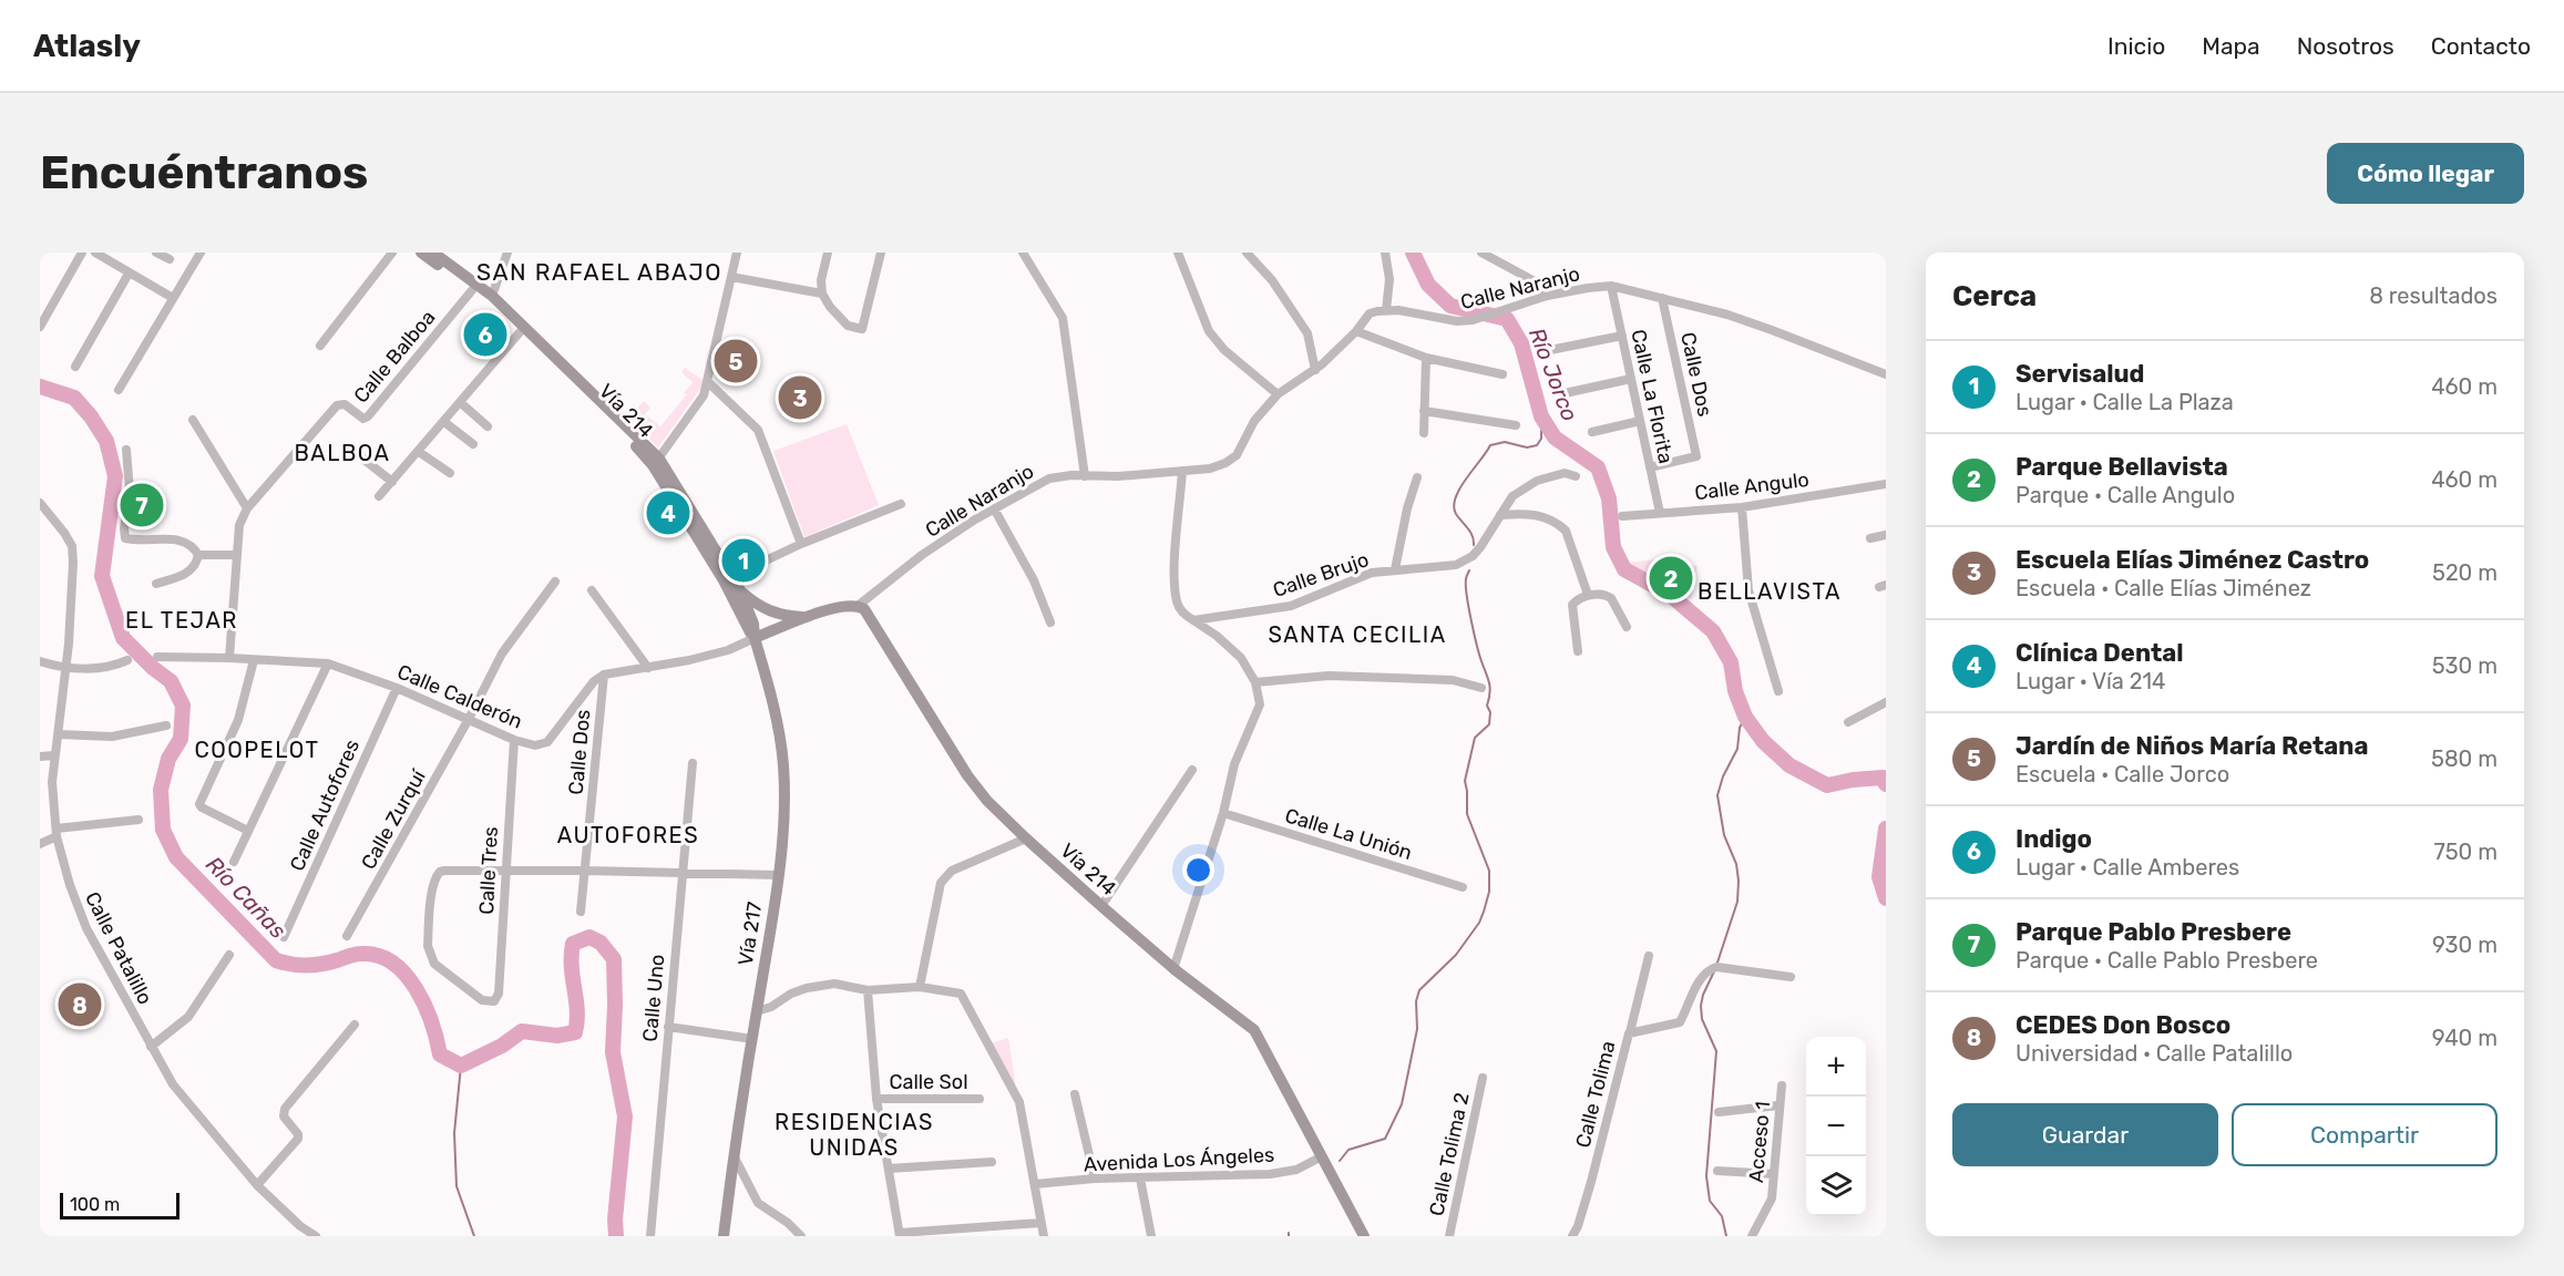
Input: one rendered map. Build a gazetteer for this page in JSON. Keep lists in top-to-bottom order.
{
  "streets": {
    "main road": ["Vía 214", "Vía 217"],
    "street": [
      "Calle Naranjo",
      "Calle Balboa",
      "Calle Dos",
      "Calle La Florita",
      "Calle Angulo",
      "Calle Brujo",
      "Calle Calderón",
      "Calle Autofores",
      "Calle Zurquí",
      "Calle La Unión",
      "Calle Tres",
      "Calle Patalillo",
      "Calle Uno",
      "Calle Sol",
      "Calle Tolima",
      "Acceso 1",
      "Calle Tolima 2",
      "Avenida Los Ángeles"
    ]
  },
  "crossings": [
    ["Calle Naranjo", "Calle Dos"],
    ["Calle Naranjo", "Calle La Florita"],
    ["Calle Naranjo", "Vía 214"],
    ["Calle Balboa", "Vía 214"],
    ["Calle Balboa", "Calle Calderón"],
    ["Calle Dos", "Calle La Florita"],
    ["Calle Dos", "Calle Calderón"],
    ["Calle La Florita", "Calle Angulo"],
    ["Vía 214", "Vía 217"],
    ["Vía 214", "Avenida Los Ángeles"],
    ["Calle Calderón", "Calle Autofores"],
    ["Calle Calderón", "Calle Zurquí"],
    ["Calle Calderón", "Calle Tres"]
  ],
  "districts": [
    "SAN RAFAEL ABAJO",
    "BALBOA",
    "BELLAVISTA",
    "EL TEJAR",
    "SANTA CECILIA",
    "COOPELOT",
    "AUTOFORES",
    "RESIDENCIAS UNIDAS"
  ],
  "water": ["Río Jorco", "Río Cañas"],
  "scale_bar": "100 m",
  "page": {
    "header": "Atlasly",
    "nav": [
      "Inicio",
      "Mapa",
      "Nosotros",
      "Contacto"
    ],
    "buttons": [
      "Cómo llegar",
      ["Guardar", "Compartir"]
    ],
    "title": "Encuéntranos",
    "heading": ["Cerca", "8 resultados"],
    "pins": [
      "6",
      "5",
      "3",
      "7",
      "4",
      "1",
      "2",
      "8"
    ],
    "list": [
      {
        "mark": "1",
        "name": "Servisalud",
        "note": "Lugar · Calle La Plaza",
        "value": "460 m"
      },
      {
        "mark": "2",
        "name": "Parque Bellavista",
        "note": "Parque · Calle Angulo",
        "value": "460 m"
      },
      {
        "mark": "3",
        "name": "Escuela Elías Jiménez Castro",
        "note": "Escuela · Calle Elías Jiménez",
        "value": "520 m"
      },
      {
        "mark": "4",
        "name": "Clínica Dental",
        "note": "Lugar · Vía 214",
        "value": "530 m"
      },
      {
        "mark": "5",
        "name": "Jardín de Niños María Retana",
        "note": "Escuela · Calle Jorco",
        "value": "580 m"
      },
      {
        "mark": "6",
        "name": "Indigo",
        "note": "Lugar · Calle Amberes",
        "value": "750 m"
      },
      {
        "mark": "7",
        "name": "Parque Pablo Presbere",
        "note": "Parque · Calle Pablo Presbere",
        "value": "930 m"
      },
      {
        "mark": "8",
        "name": "CEDES Don Bosco",
        "note": "Universidad · Calle Patalillo",
        "value": "940 m"
      }
    ],
    "map_buttons": ["+", "−"],
    "scale": "100 m"
  }
}
